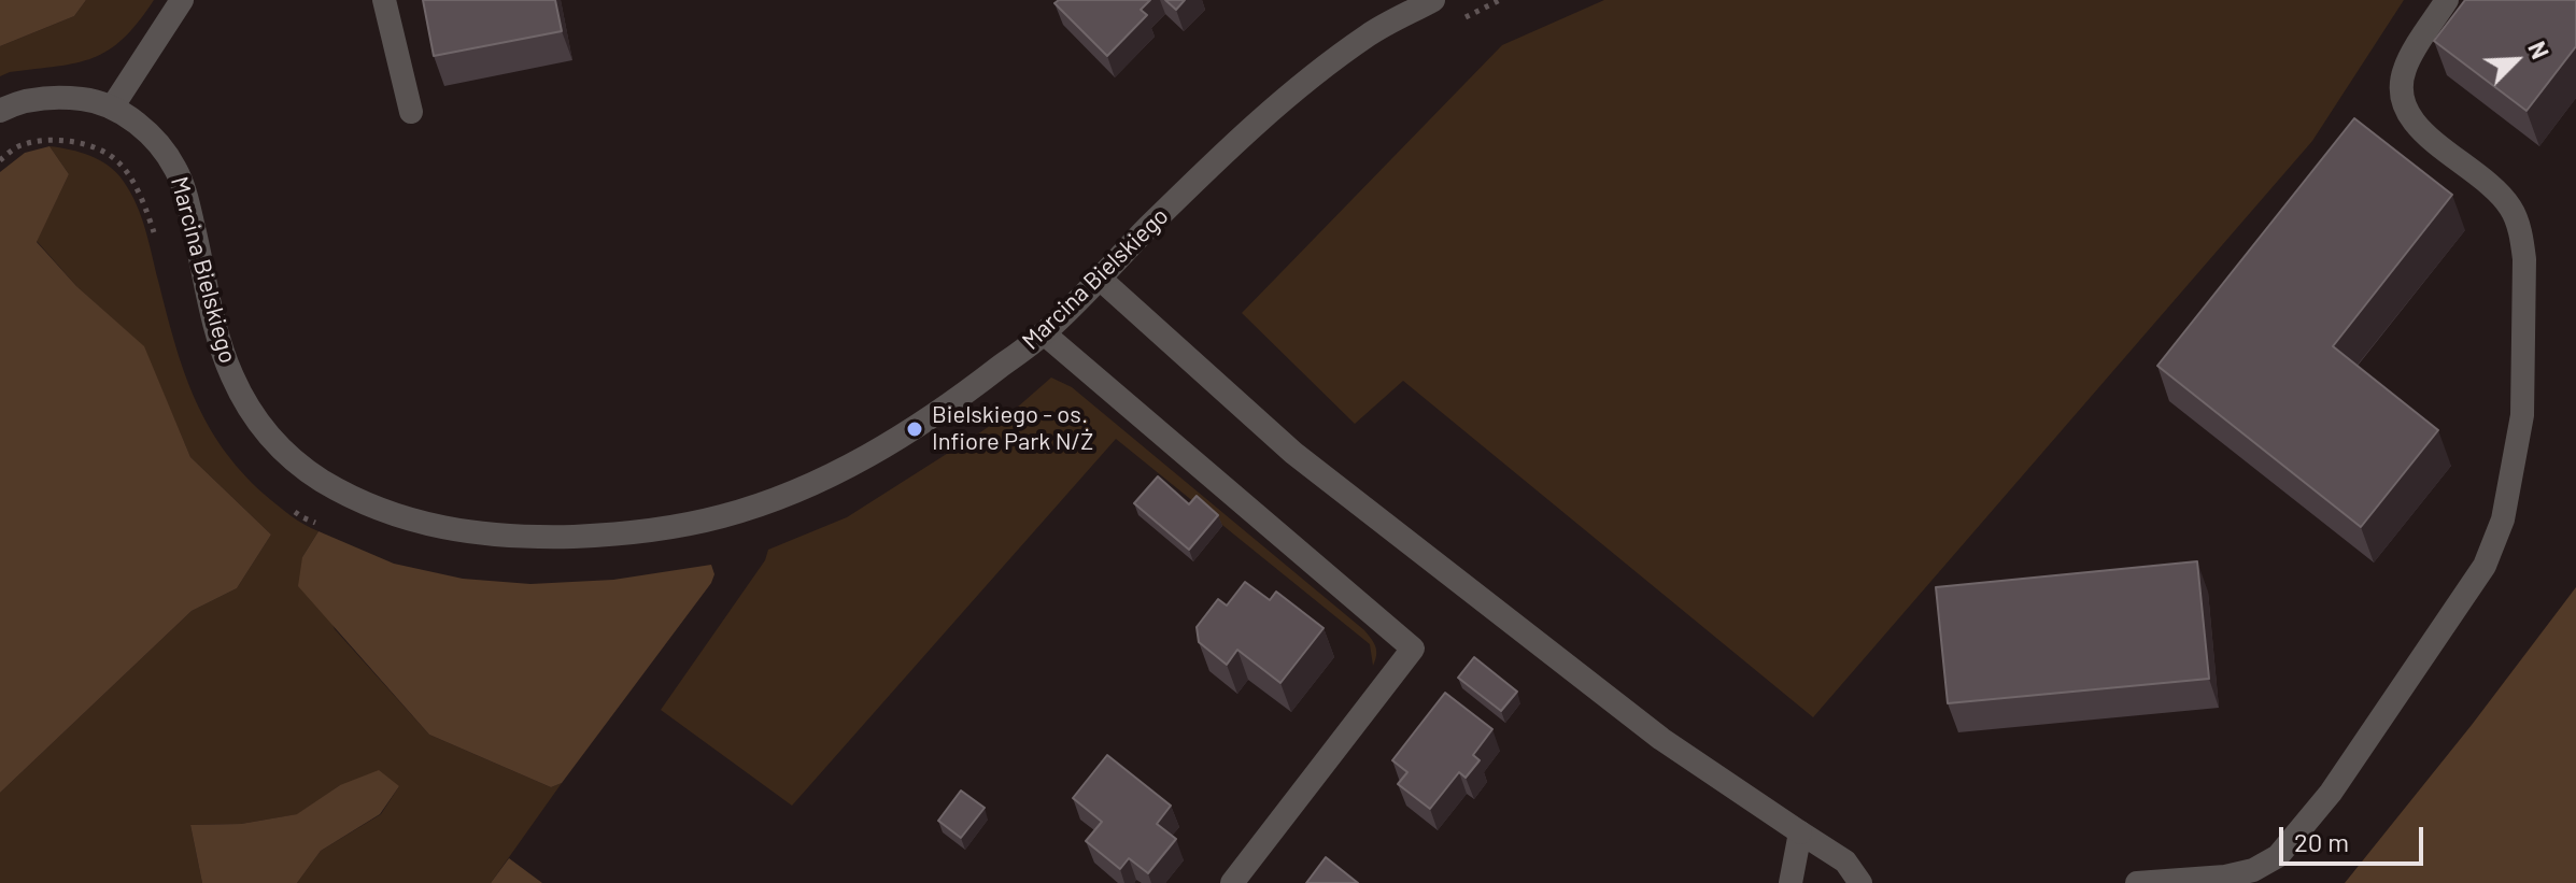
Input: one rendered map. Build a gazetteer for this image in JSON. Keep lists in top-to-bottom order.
{
  "streets": {
    "street": ["Marcina Bielskiego"]
  },
  "places": ["Bielskiego - os. Infiore Park N/Ż"],
  "scale_bar": "20 m",
  "north": "top right"
}
